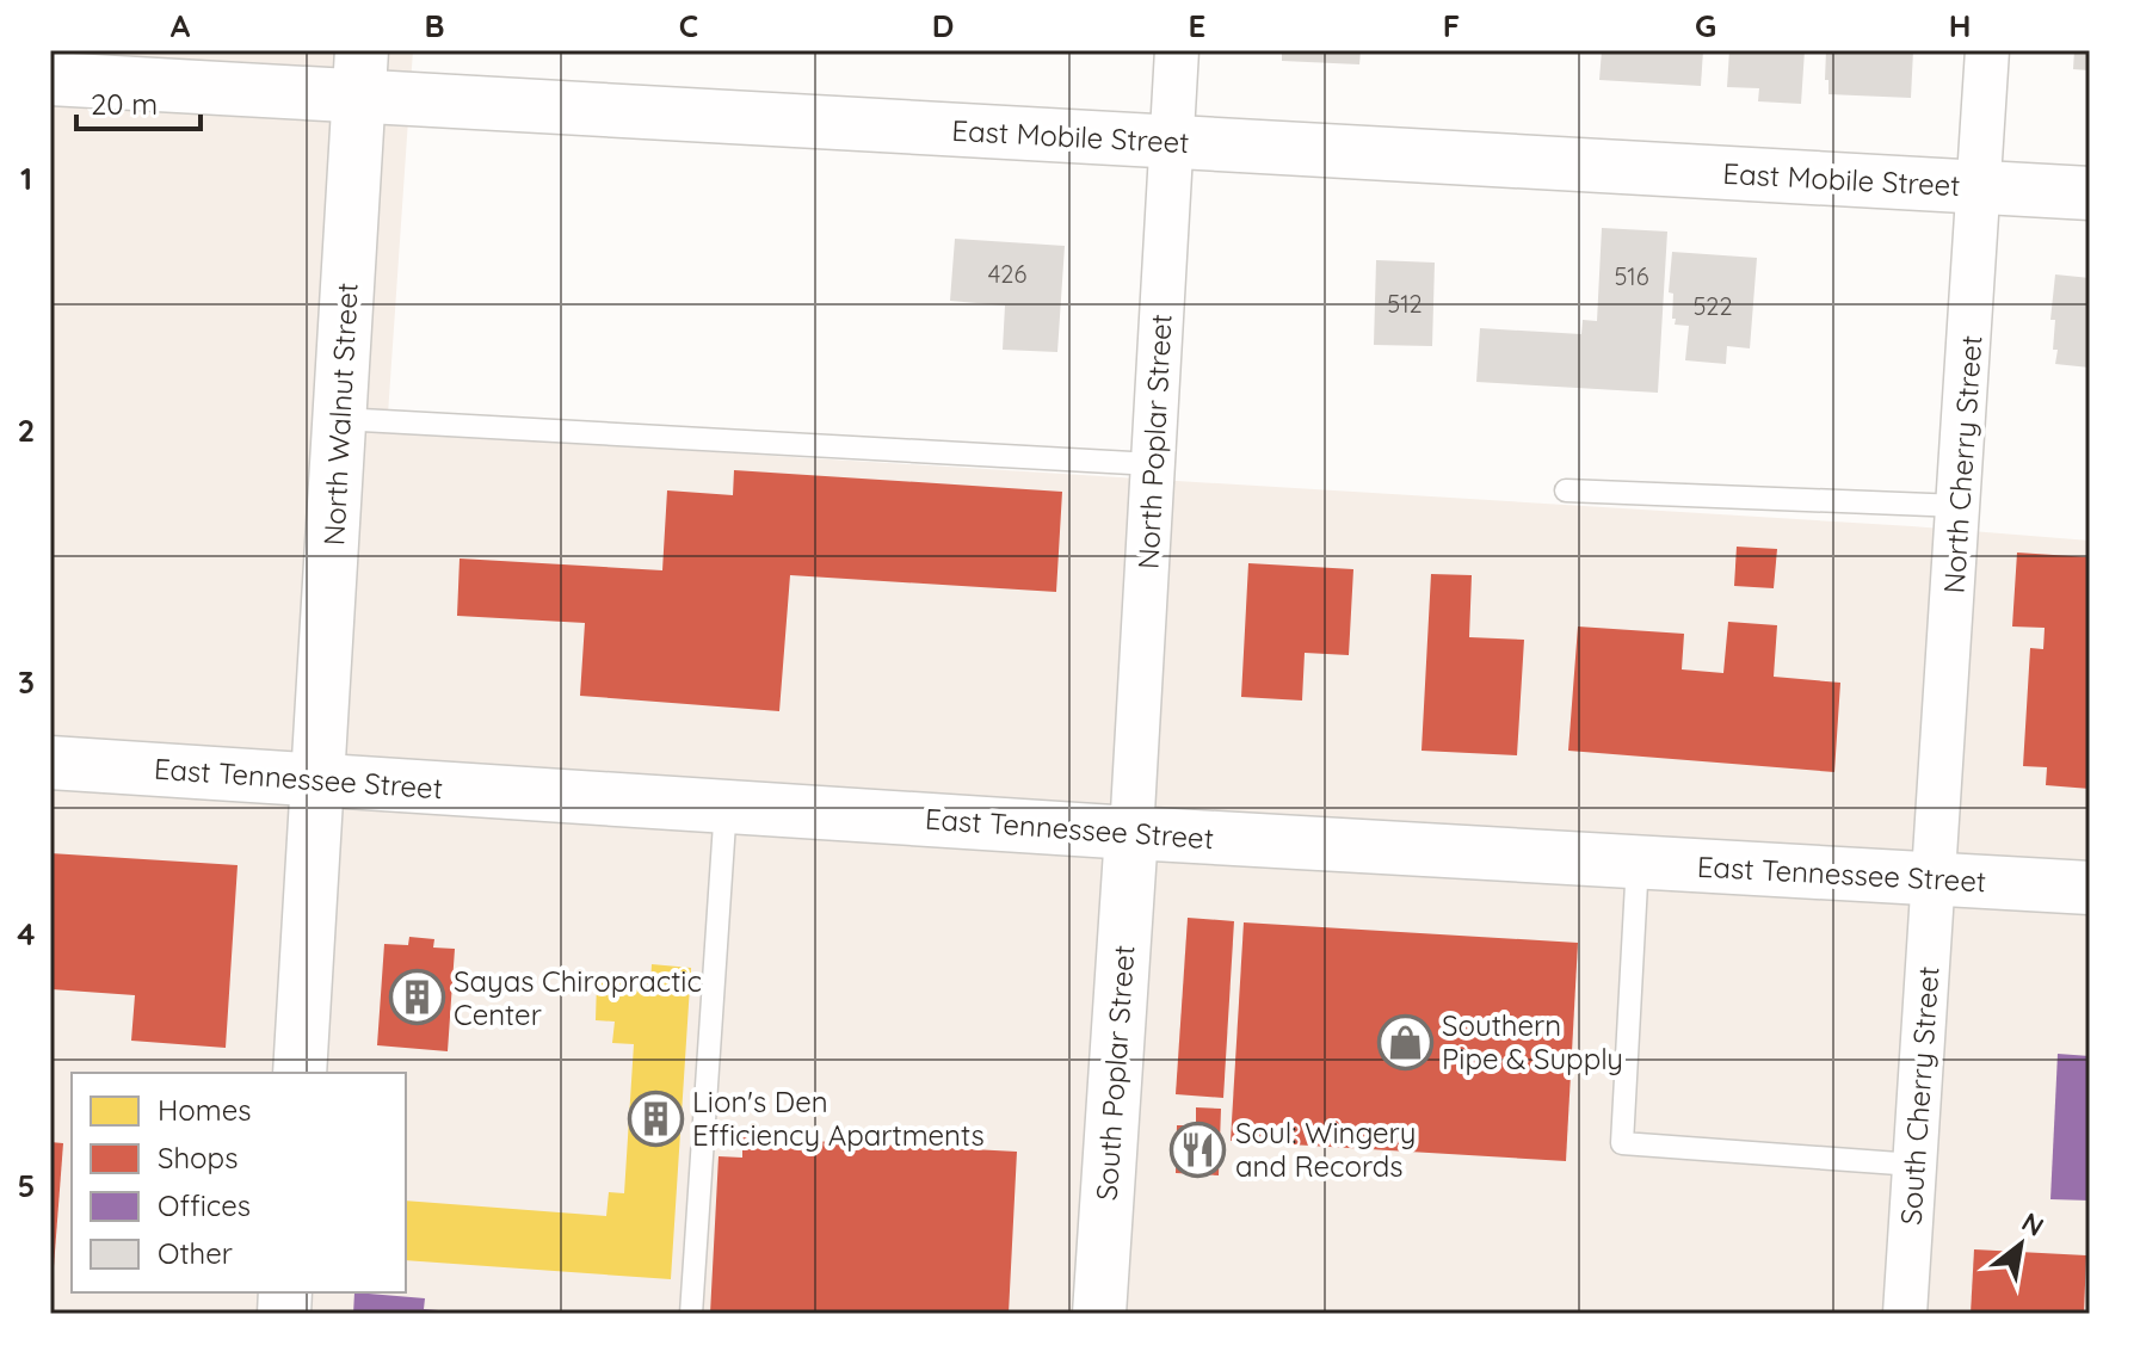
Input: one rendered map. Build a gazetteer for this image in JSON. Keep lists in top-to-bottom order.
{
  "streets": {
    "street": [
      "East Mobile Street",
      "North Walnut Street",
      "North Poplar Street",
      "North Cherry Street",
      "East Tennessee Street",
      "South Poplar Street",
      "South Cherry Street"
    ]
  },
  "crossings": [
    ["East Mobile Street", "North Walnut Street"],
    ["East Mobile Street", "North Poplar Street"],
    ["East Mobile Street", "North Cherry Street"],
    ["North Walnut Street", "East Tennessee Street"],
    ["North Poplar Street", "East Tennessee Street"],
    ["North Poplar Street", "South Poplar Street"],
    ["North Cherry Street", "East Tennessee Street"],
    ["North Cherry Street", "South Cherry Street"],
    ["East Tennessee Street", "South Poplar Street"],
    ["East Tennessee Street", "South Cherry Street"]
  ],
  "places": {
    "building": ["Sayas Chiropractic Center", "Lion's Den Efficiency Apartments"],
    "shop": ["Southern Pipe & Supply"],
    "restaurant": ["Soul: Wingery and Records"]
  },
  "house_numbers": [
    "426",
    "516",
    "512",
    "522"
  ],
  "legend": [
    "Homes",
    "Shops",
    "Offices",
    "Other"
  ],
  "scale_bar": "20 m",
  "north": "top right",
  "grid": {
    "columns": [
      "A",
      "B",
      "C",
      "D",
      "E",
      "F",
      "G",
      "H"
    ],
    "rows": [
      "1",
      "2",
      "3",
      "4",
      "5"
    ]
  }
}
